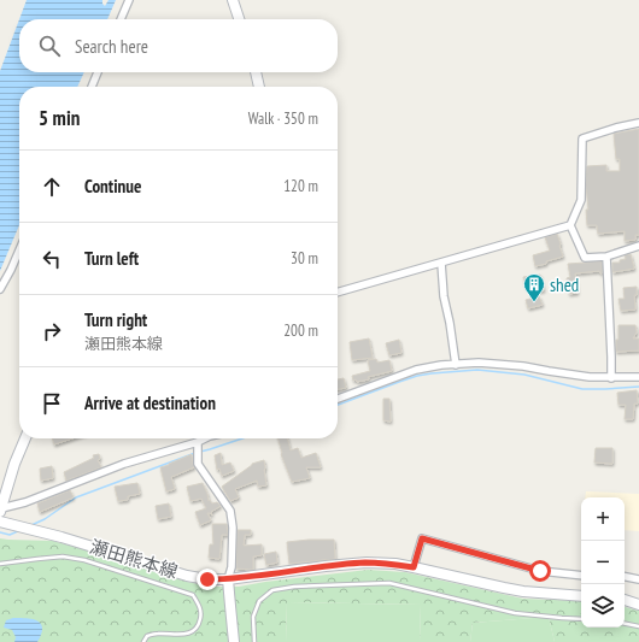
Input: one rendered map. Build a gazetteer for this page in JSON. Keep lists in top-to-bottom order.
{
  "streets": {
    "main road": ["瀬田熊本線"]
  },
  "places": {
    "building": ["shed"]
  },
  "page": {
    "search": "Search here",
    "heading": ["5 min", "Walk · 350 m"],
    "list": [
      ["Continue", "120 m"],
      ["Turn left", "30 m"],
      ["Turn right", "瀬田熊本線", "200 m"],
      "Arrive at destination"
    ],
    "map_buttons": ["+", "−"]
  }
}
